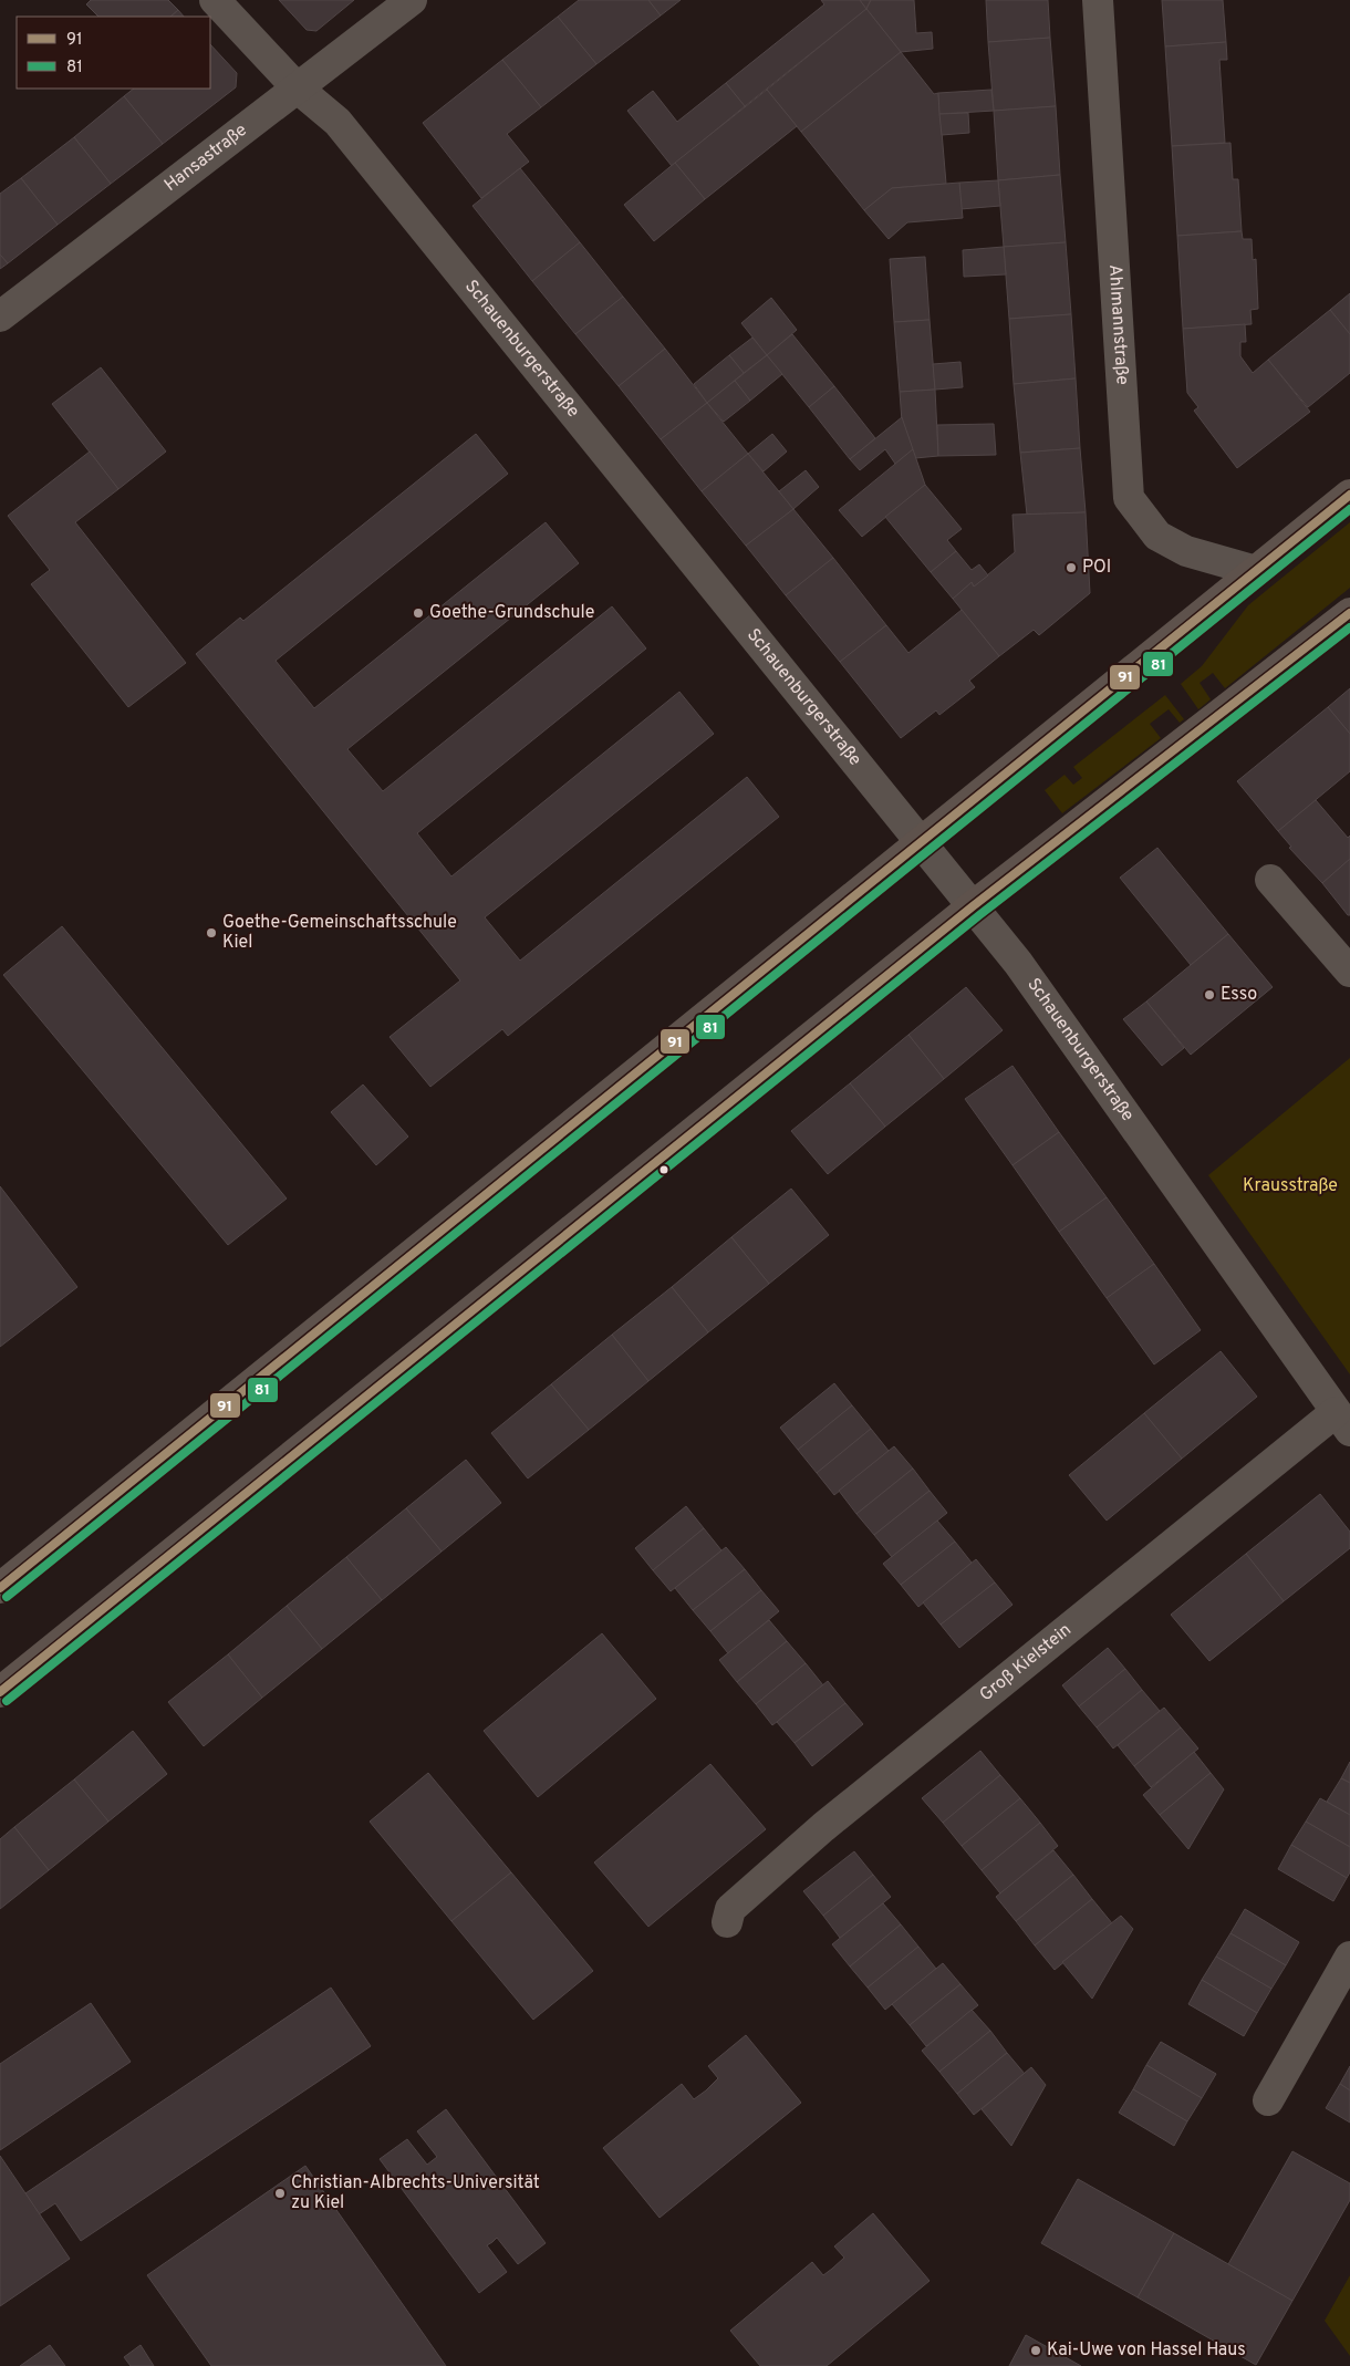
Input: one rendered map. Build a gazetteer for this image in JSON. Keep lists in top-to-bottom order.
{
  "streets": {
    "street": [
      "Hansastraße",
      "Ahlmannstraße",
      "Schauenburgerstraße",
      "Groß Kielstein"
    ]
  },
  "crossings": [
    ["Hansastraße", "Schauenburgerstraße"],
    ["Schauenburgerstraße", "Groß Kielstein"]
  ],
  "parks": ["Krausstraße"],
  "places": [
    "POI",
    "Goethe-Grundschule",
    "Goethe-Gemeinschaftsschule Kiel",
    "Esso",
    "Christian-Albrechts-Universität zu Kiel",
    "Kai-Uwe von Hassel Haus"
  ],
  "lines": ["transit line 91", "transit line 81"],
  "legend": ["91", "81"]
}
